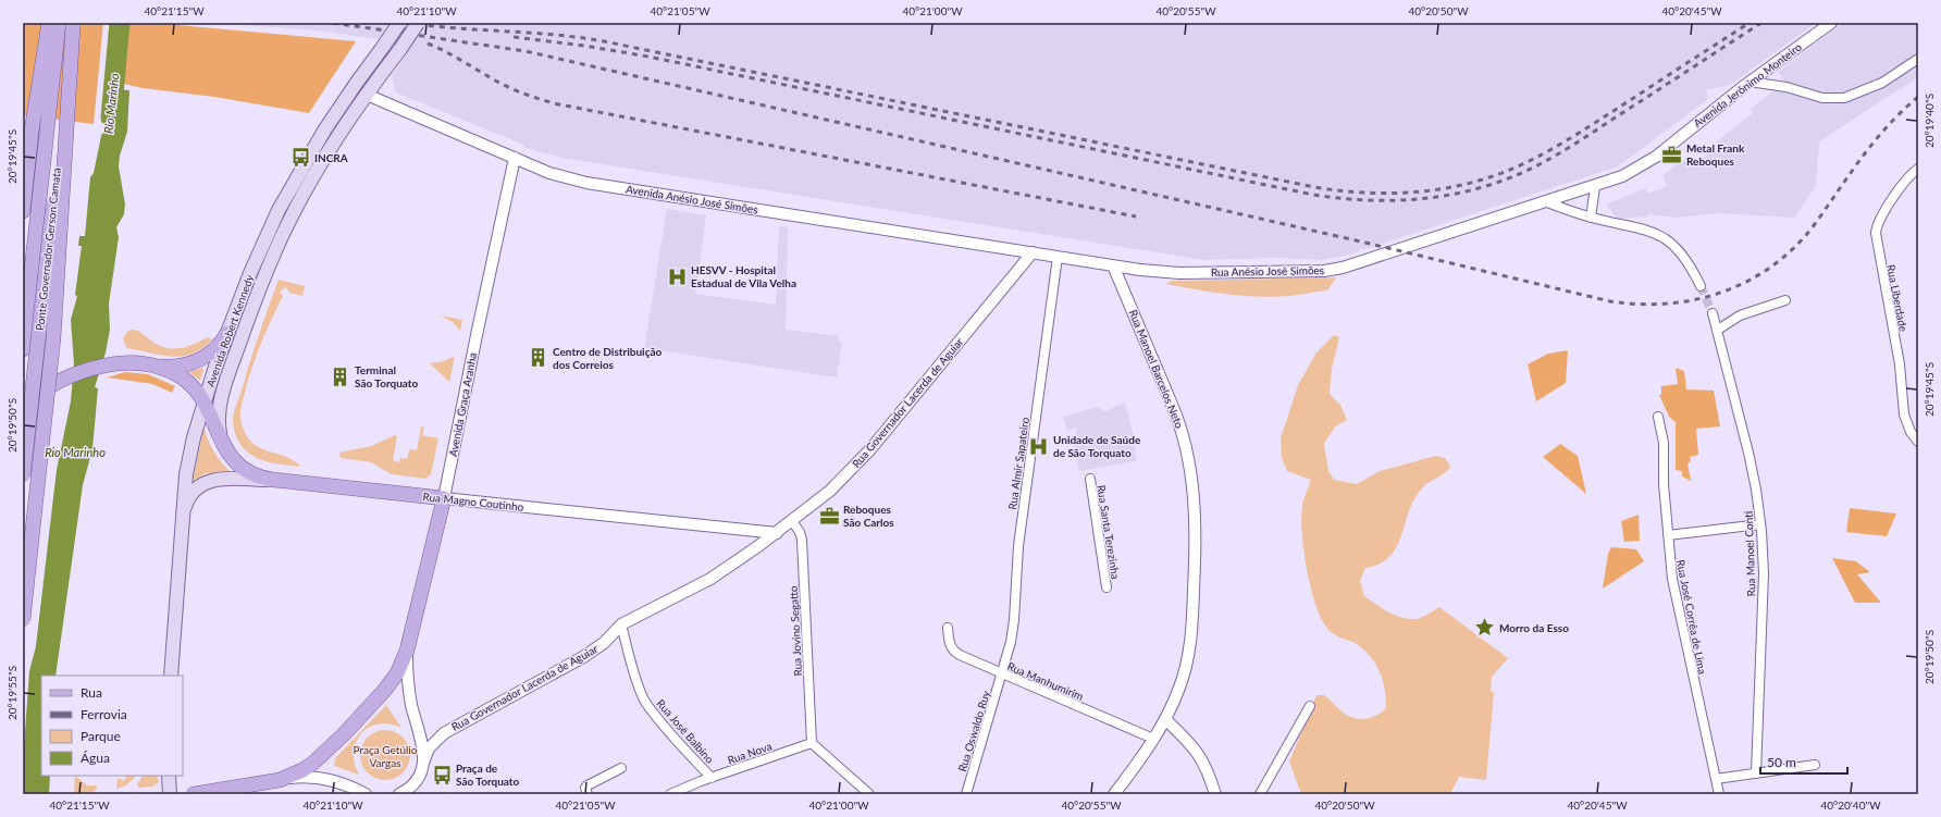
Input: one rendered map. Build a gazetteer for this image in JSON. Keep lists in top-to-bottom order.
{
  "streets": {
    "main road": [
      "Ponte Governador Gerson Camata",
      "Avenida Robert Kennedy",
      "Avenida Graça Aranha",
      "Rua Magno Coutinho"
    ],
    "street": [
      "Avenida Jerônimo Monteiro",
      "Avenida Anésio José Simões",
      "Rua Anésio José Simões",
      "Rua Liberdade",
      "Rua Manoel Barcelos Neto",
      "Rua Governador Lacerda de Aguiar",
      "Rua Almir Sapateiro",
      "Rua Santa Terezinha",
      "Rua Manoel Conti",
      "Rua José Corrêa de Lima",
      "Rua Jovino Segatto",
      "Rua Manhumirim",
      "Rua José Balbino",
      "Rua Oswaldo Ruy",
      "Rua Nova"
    ]
  },
  "crossings": [
    ["Avenida Jerônimo Monteiro", "Rua Anésio José Simões"],
    ["Avenida Anésio José Simões", "Rua Anésio José Simões"],
    ["Avenida Anésio José Simões", "Avenida Robert Kennedy"],
    ["Avenida Anésio José Simões", "Rua Governador Lacerda de Aguiar"],
    ["Avenida Anésio José Simões", "Avenida Graça Aranha"],
    ["Rua Anésio José Simões", "Rua Manoel Barcelos Neto"],
    ["Rua Anésio José Simões", "Rua Governador Lacerda de Aguiar"],
    ["Rua Anésio José Simões", "Rua Almir Sapateiro"],
    ["Avenida Robert Kennedy", "Rua Magno Coutinho"],
    ["Rua Manoel Barcelos Neto", "Rua Manhumirim"],
    ["Rua Governador Lacerda de Aguiar", "Rua Magno Coutinho"],
    ["Rua Governador Lacerda de Aguiar", "Rua Jovino Segatto"],
    ["Rua Governador Lacerda de Aguiar", "Rua José Balbino"],
    ["Avenida Graça Aranha", "Rua Magno Coutinho"],
    ["Rua Almir Sapateiro", "Rua Manhumirim"],
    ["Rua Almir Sapateiro", "Rua Oswaldo Ruy"],
    ["Rua Jovino Segatto", "Rua Nova"],
    ["Rua Manhumirim", "Rua Oswaldo Ruy"],
    ["Rua José Balbino", "Rua Nova"]
  ],
  "water": ["Rio Marinho"],
  "parks": ["Praça Getúlio Vargas"],
  "places": {
    "office": ["Metal Frank Reboques", "Reboques São Carlos"],
    "bus stop": ["INCRA", "Praça de São Torquato"],
    "hospital": ["HESVV - Hospital Estadual de Vila Velha", "Unidade de Saúde de São Torquato"],
    "building": ["Centro de Distribuição dos Correios", "Terminal São Torquato"],
    "place": ["Morro da Esso"]
  },
  "legend": [
    "Rua",
    "Ferrovia",
    "Parque",
    "Água"
  ],
  "scale_bar": "50 m",
  "coordinates": [
    "40°21'15\"W",
    "40°21'10\"W",
    "40°21'05\"W",
    "40°21'00\"W",
    "40°20'55\"W",
    "40°20'50\"W",
    "40°20'45\"W",
    "20°19'40\"S",
    "20°19'45\"S",
    "20°19'50\"S",
    "20°19'55\"S",
    "40°20'40\"W"
  ]
}
